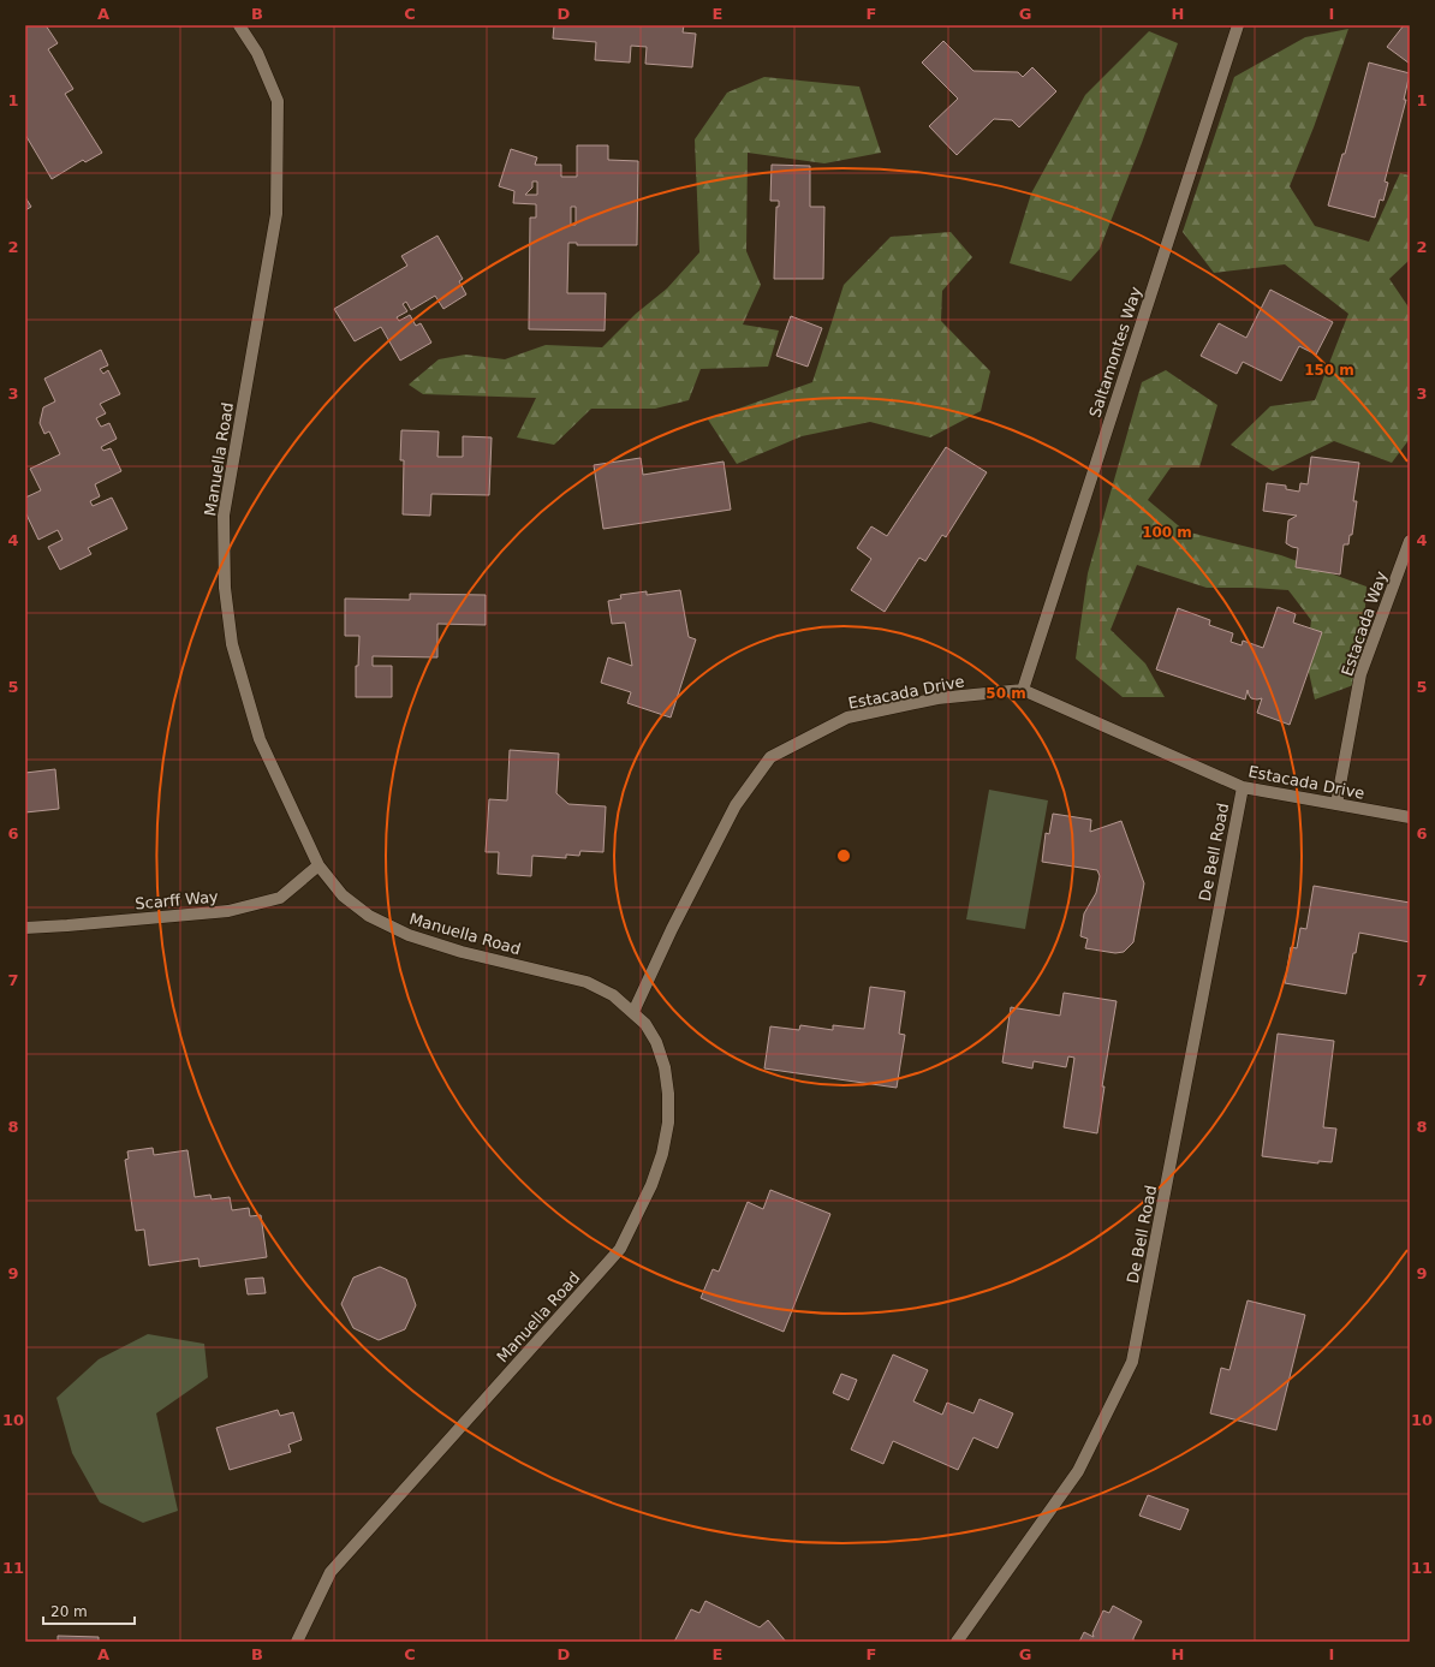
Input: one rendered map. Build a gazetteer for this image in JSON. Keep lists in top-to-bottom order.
{
  "streets": {
    "street": [
      "Saltamontes Way",
      "Manuella Road",
      "Estacada Way",
      "Estacada Drive",
      "De Bell Road",
      "Scarff Way"
    ]
  },
  "crossings": [
    ["Saltamontes Way", "Estacada Drive"],
    ["Manuella Road", "Estacada Drive"],
    ["Manuella Road", "Scarff Way"],
    ["Estacada Way", "Estacada Drive"],
    ["Estacada Drive", "De Bell Road"]
  ],
  "scale_bar": "20 m",
  "grid": {
    "columns": [
      "A",
      "B",
      "C",
      "D",
      "E",
      "F",
      "G",
      "H",
      "I"
    ],
    "rows": [
      "1",
      "2",
      "3",
      "4",
      "5",
      "6",
      "7",
      "8",
      "9",
      "10",
      "11"
    ]
  },
  "rings": ["150 m", "100 m", "50 m"]
}
